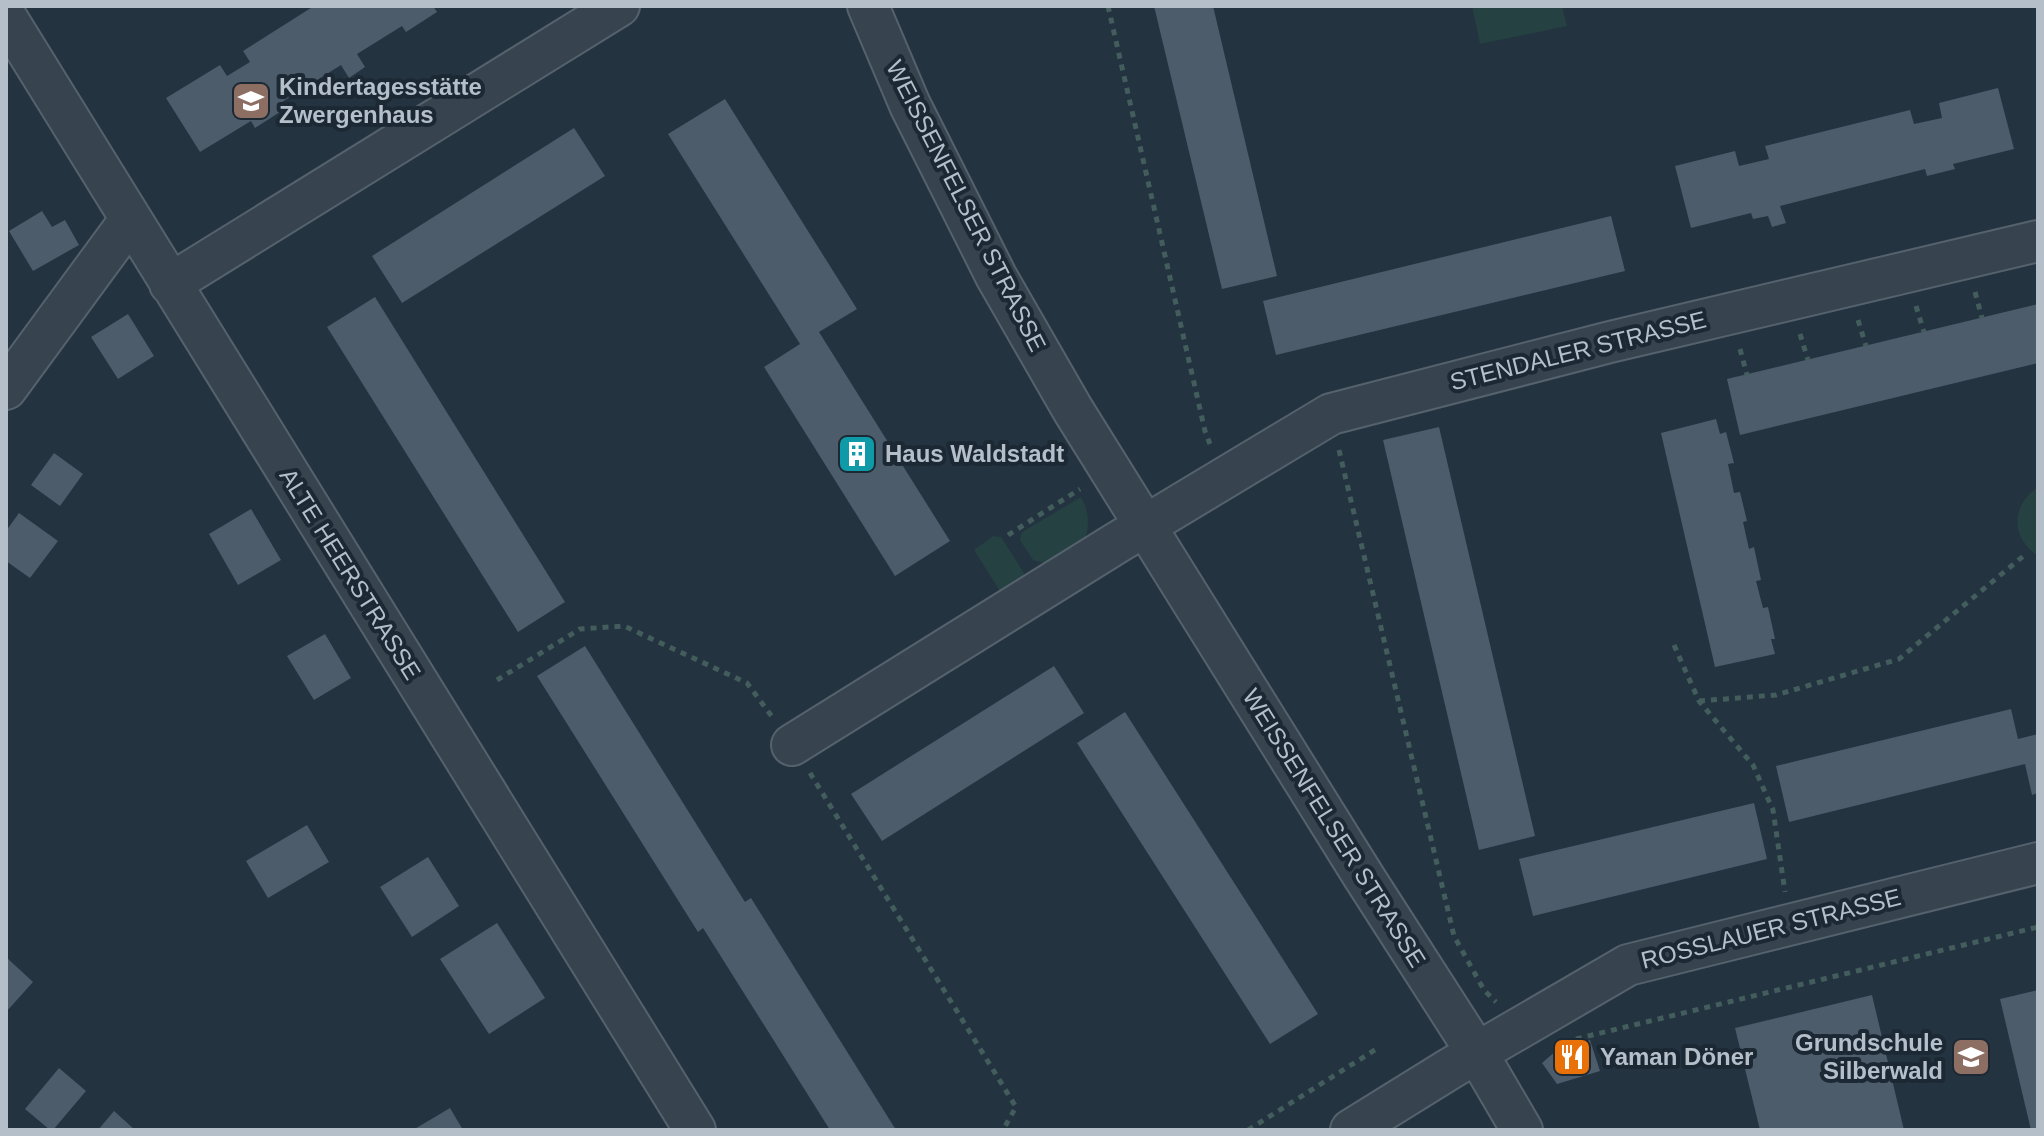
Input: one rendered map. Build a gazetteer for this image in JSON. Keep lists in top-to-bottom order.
{
  "streets": {
    "street": [
      "WEISSENFELSER STRASSE",
      "STENDALER STRASSE",
      "ALTE HEERSTRASSE",
      "ROSSLAUER STRASSE"
    ]
  },
  "crossings": [
    ["WEISSENFELSER STRASSE", "STENDALER STRASSE"],
    ["WEISSENFELSER STRASSE", "ROSSLAUER STRASSE"]
  ],
  "places": {
    "school or university": ["Kindertagesstätte Zwergenhaus", "Grundschule Silberwald"],
    "building": ["Haus Waldstadt"],
    "restaurant": ["Yaman Döner"]
  }
}
